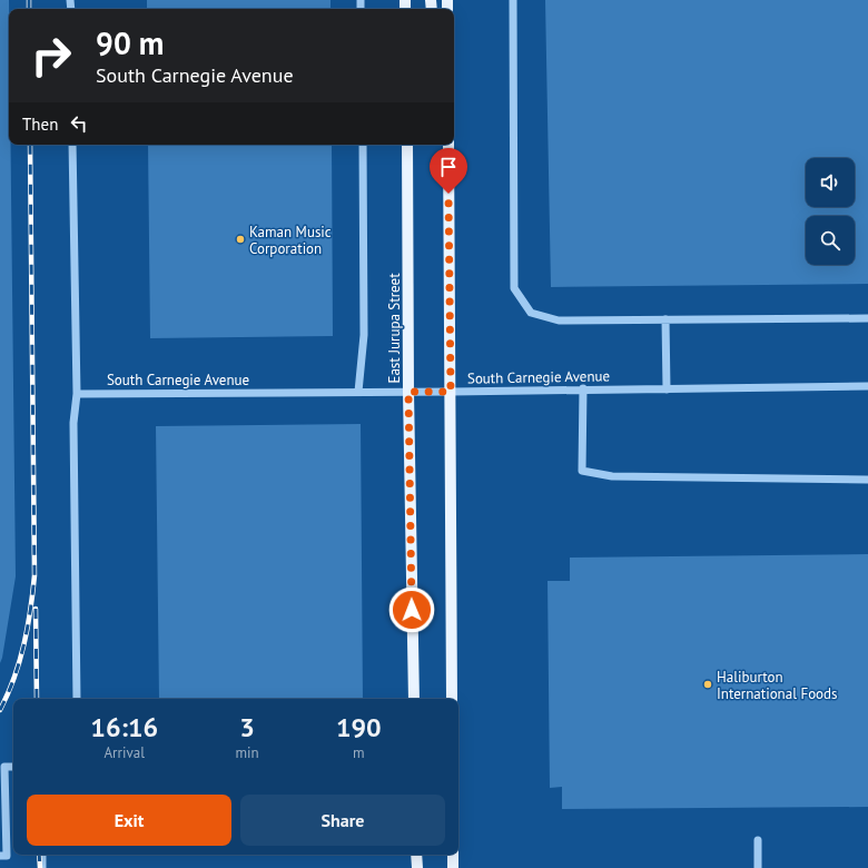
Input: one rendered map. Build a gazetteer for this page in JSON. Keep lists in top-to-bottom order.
{
  "streets": {
    "main road": ["East Jurupa Street"],
    "street": ["South Carnegie Avenue"]
  },
  "crossings": [
    ["East Jurupa Street", "South Carnegie Avenue"]
  ],
  "places": ["Kaman Music Corporation", "Haliburton International Foods"],
  "page": {
    "turn": ["90 m", "South Carnegie Avenue"],
    "then": "Then",
    "eta": [
      "16:16",
      "Arrival",
      "3",
      "min",
      "190",
      "m"
    ],
    "buttons": ["Exit", "Share"]
  }
}
